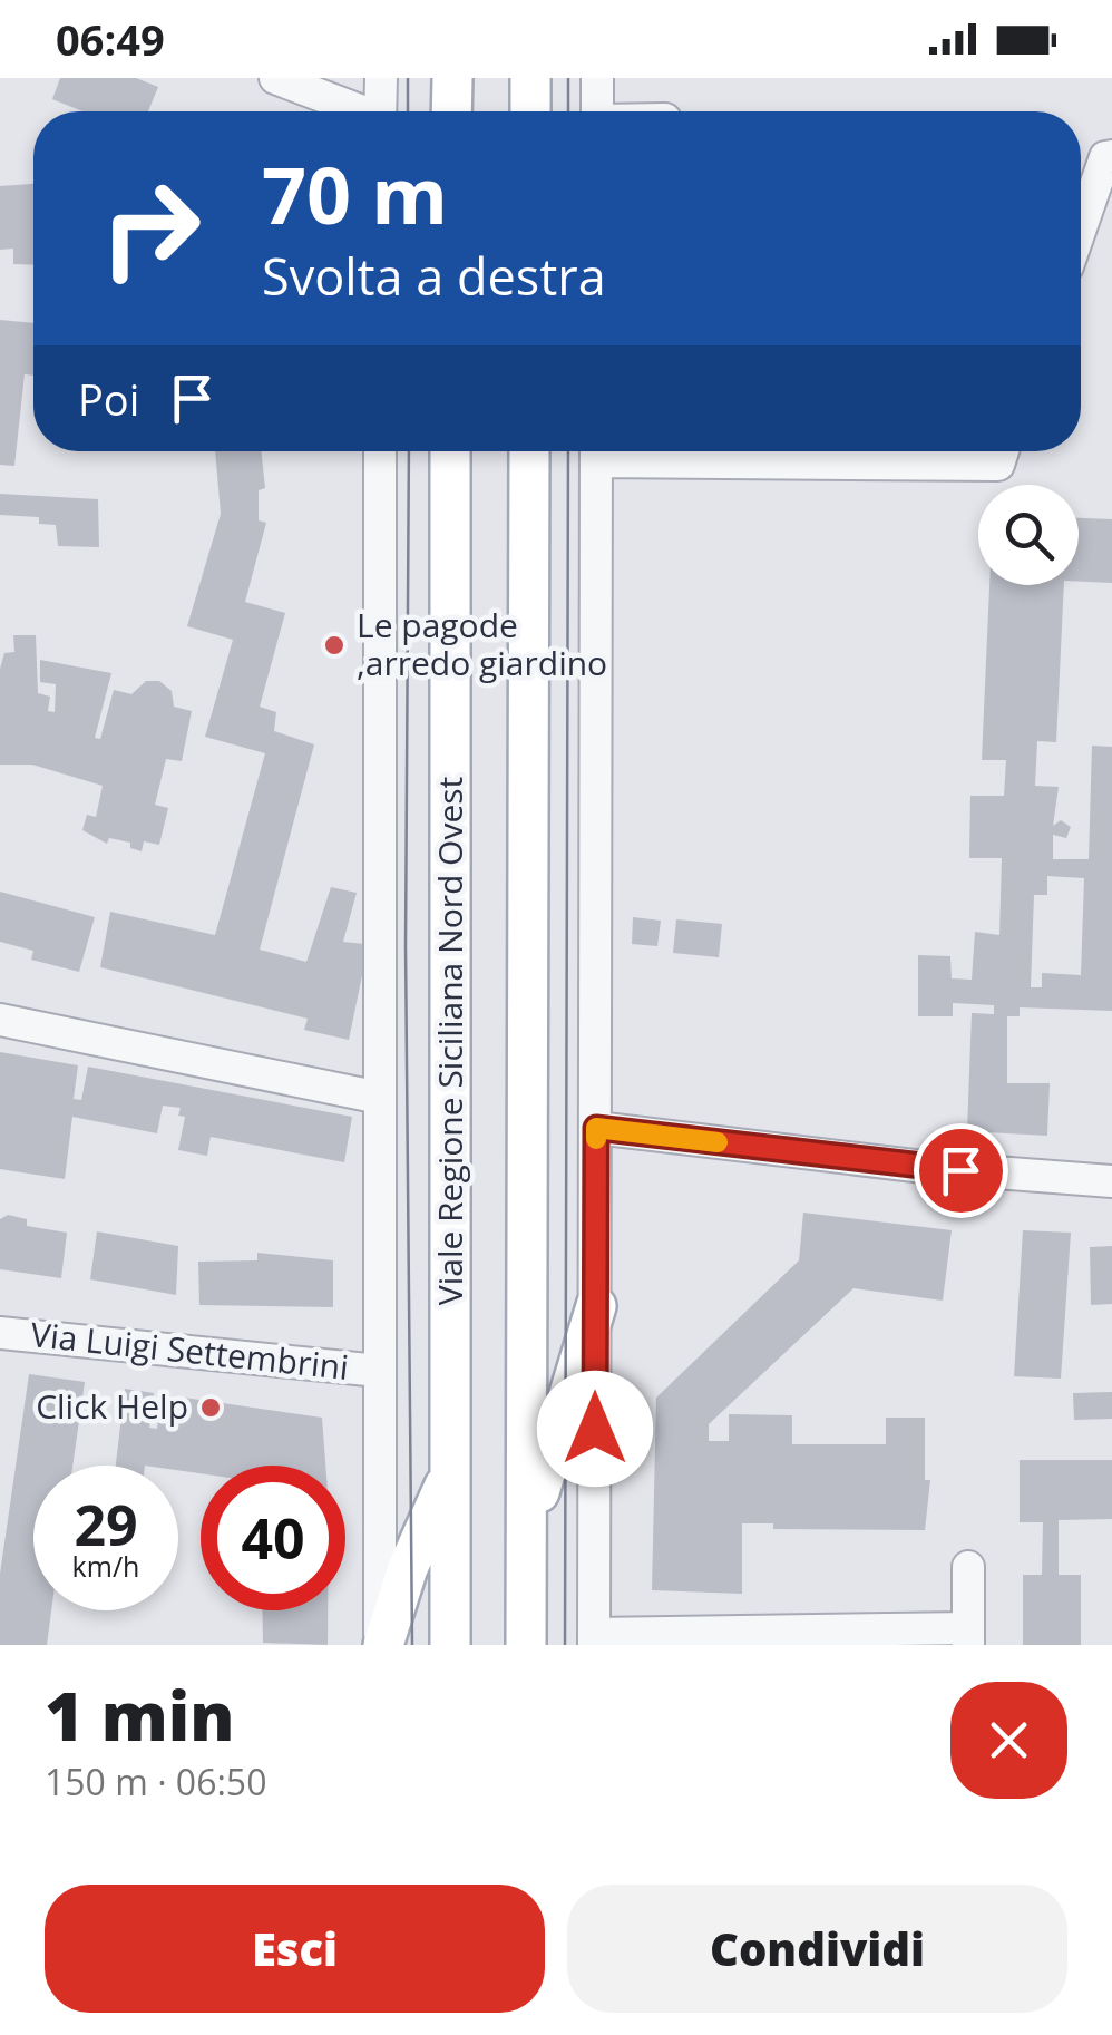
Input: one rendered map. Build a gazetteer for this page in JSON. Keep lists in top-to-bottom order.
{
  "streets": {
    "main road": ["Viale Regione Siciliana Nord Ovest"],
    "street": ["Via Luigi Settembrini"]
  },
  "places": ["Le pagode ,arredo giardino", "Click Help"],
  "page": {
    "status": "06:49",
    "turn": ["70 m", "Svolta a destra"],
    "then": "Poi",
    "speed": "29 km/h",
    "limit": "40",
    "heading": ["1 min", "150 m · 06:50"],
    "buttons": ["Esci", "Condividi"]
  }
}
